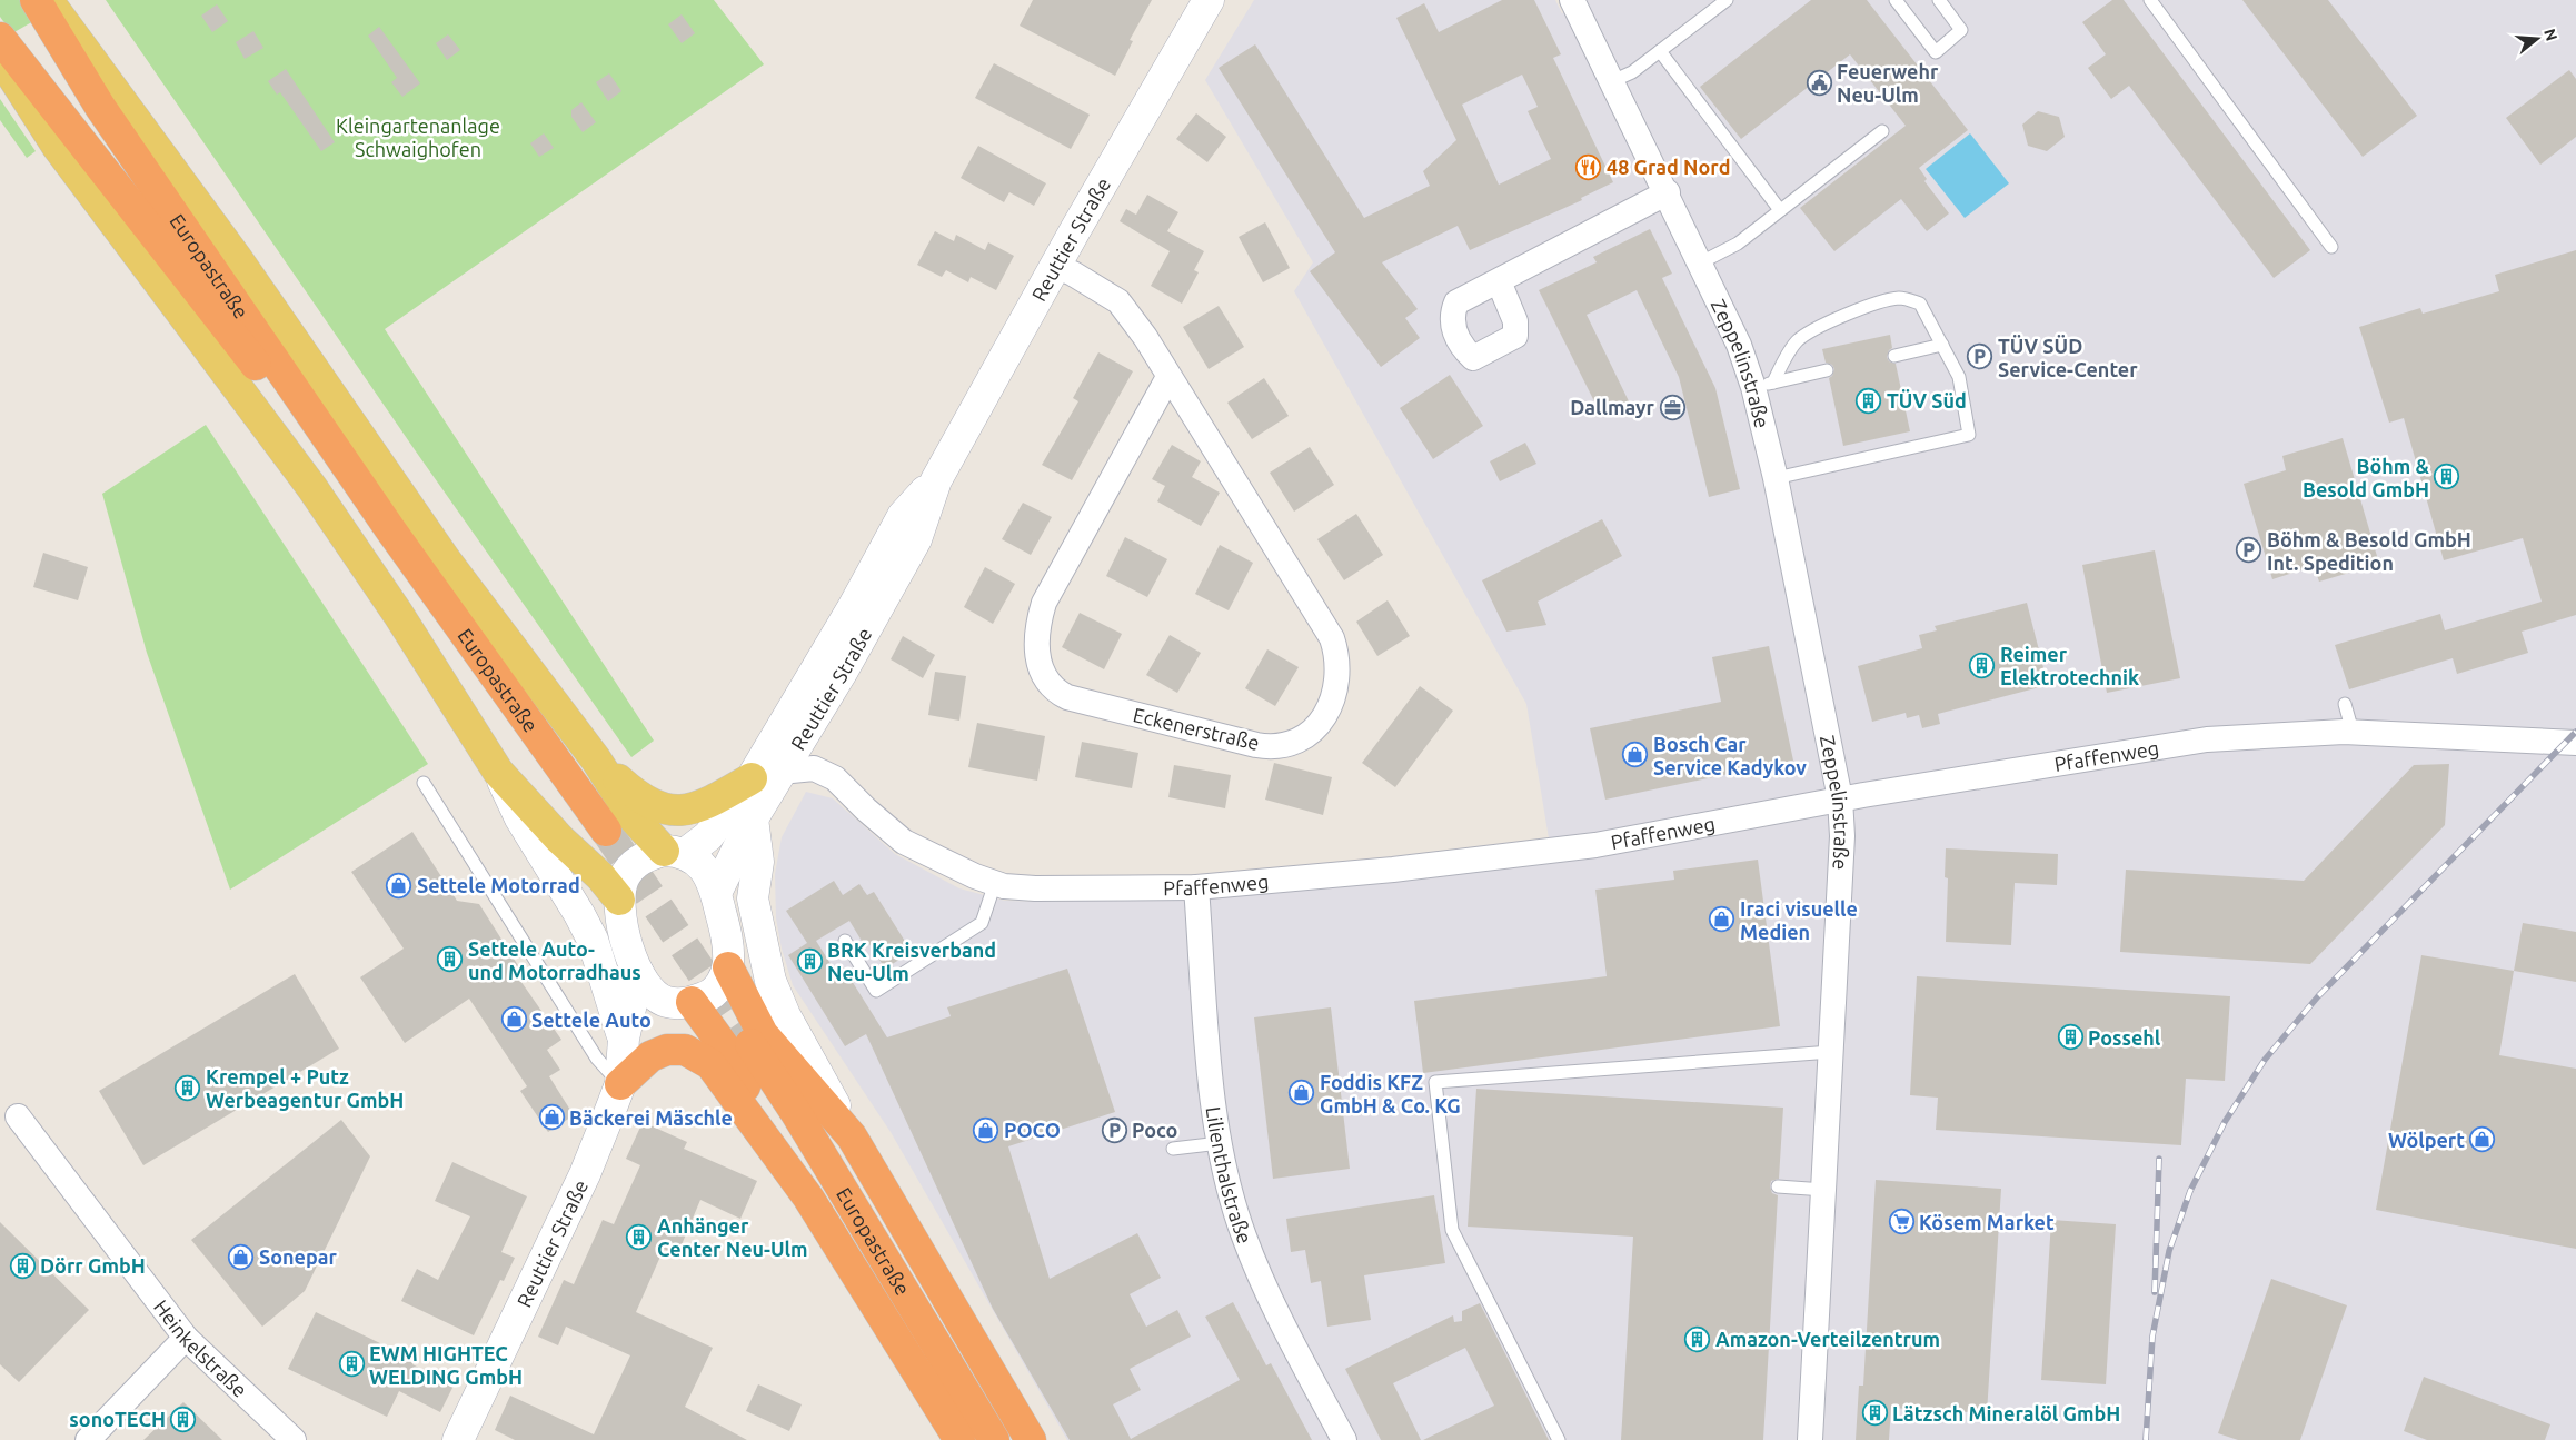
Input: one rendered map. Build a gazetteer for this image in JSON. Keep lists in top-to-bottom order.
{
  "streets": {
    "highway": ["Europastraße"],
    "main road": ["Reuttier Straße"],
    "street": [
      "Zeppelinstraße",
      "Eckenerstraße",
      "Pfaffenweg",
      "Lilienthalstraße",
      "Heinkelstraße"
    ]
  },
  "crossings": [
    ["Reuttier Straße", "Eckenerstraße"],
    ["Reuttier Straße", "Pfaffenweg"],
    ["Zeppelinstraße", "Pfaffenweg"],
    ["Pfaffenweg", "Lilienthalstraße"]
  ],
  "parks": ["Kleingartenanlage Schwaighofen"],
  "places": {
    "public building": ["Feuerwehr Neu-Ulm"],
    "restaurant": ["48 Grad Nord"],
    "parking": ["TÜV SÜD Service-Center", "Böhm & Besold GmbH Int. Spedition", "Poco"],
    "building": [
      "TÜV Süd",
      "Böhm & Besold GmbH",
      "Reimer Elektrotechnik",
      "Settele Auto- und Motorradhaus",
      "BRK Kreisverband Neu-Ulm",
      "Possehl",
      "Krempel + Putz Werbeagentur GmbH",
      "Anhänger Center Neu-Ulm",
      "Dörr GmbH",
      "Amazon-Verteilzentrum",
      "EWM HIGHTEC WELDING GmbH",
      "Lätzsch Mineralöl GmbH",
      "sonoTECH"
    ],
    "office": ["Dallmayr"],
    "shop": [
      "Bosch Car Service Kadykov",
      "Settele Motorrad",
      "Iraci visuelle Medien",
      "Settele Auto",
      "Foddis KFZ GmbH & Co. KG",
      "Bäckerei Mäschle",
      "POCO",
      "Wölpert",
      "Sonepar"
    ],
    "supermarket": ["Kösem Market"]
  },
  "north": "right"
}
